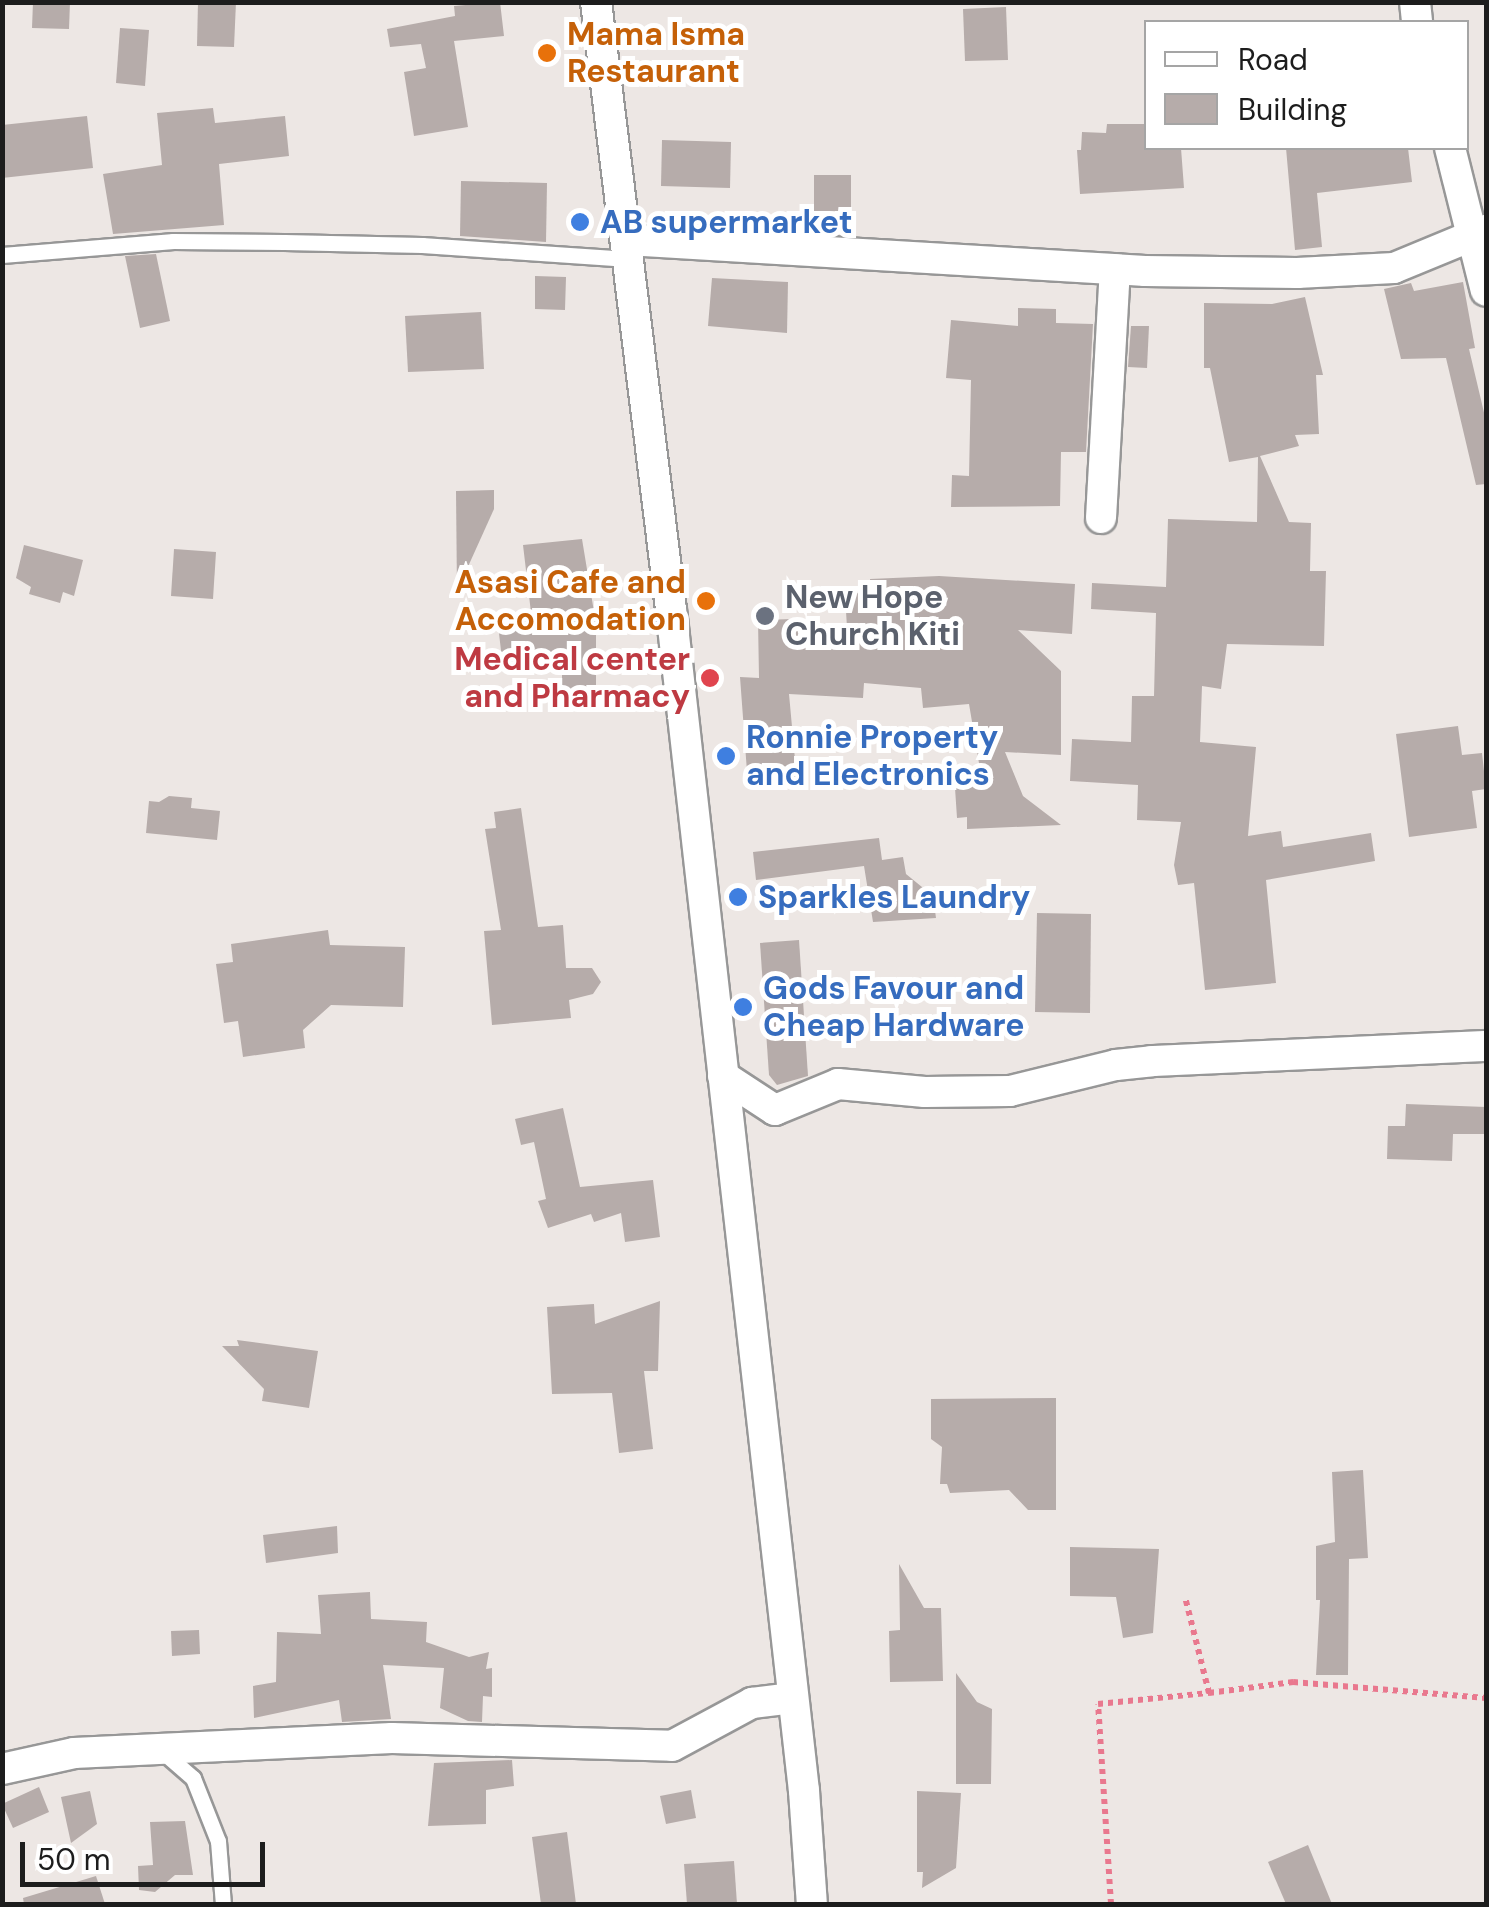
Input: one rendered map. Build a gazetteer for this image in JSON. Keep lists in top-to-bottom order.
{
  "places": [
    "Mama Isma Restaurant",
    "AB supermarket",
    "Asasi Cafe and Accomodation",
    "New Hope Church Kiti",
    "Medical center and Pharmacy",
    "Ronnie Property and Electronics",
    "Sparkles Laundry",
    "Gods Favour and Cheap Hardware"
  ],
  "legend": ["Road", "Building"],
  "scale_bar": "50 m"
}
